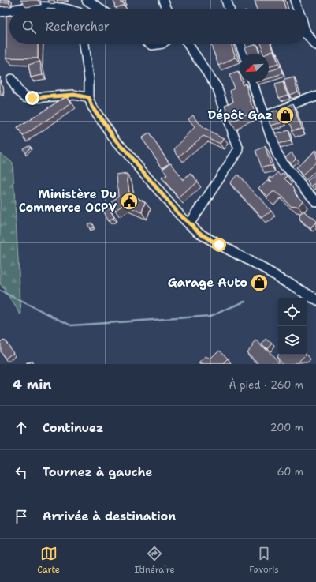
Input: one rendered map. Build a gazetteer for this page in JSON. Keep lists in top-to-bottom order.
{
  "places": {
    "shop": ["Dépôt Gaz", "Garage Auto"],
    "public building": ["Ministère Du Commerce OCPV"]
  },
  "north": "bottom left",
  "page": {
    "search": "Rechercher",
    "heading": ["4 min", "À pied · 260 m"],
    "list": [
      ["Continuez", "200 m"],
      ["Tournez à gauche", "60 m"],
      "Arrivée à destination"
    ],
    "nav": ["Carte", "Itinéraire", "Favoris"]
  }
}
